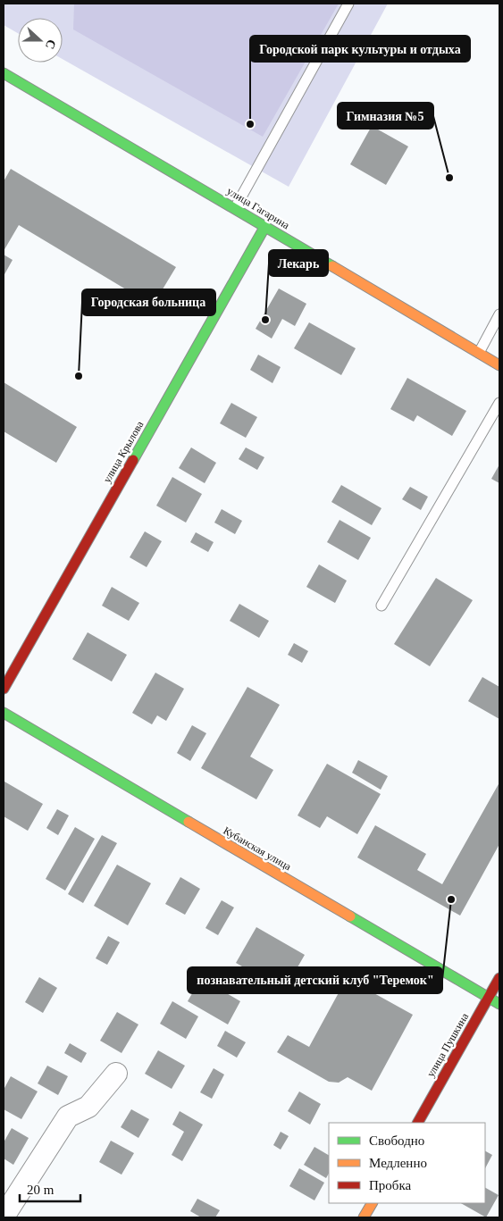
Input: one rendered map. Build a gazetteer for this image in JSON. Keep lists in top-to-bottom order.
{
  "streets": {
    "street": [
      "улица Гагарина",
      "улица Крылова",
      "Кубанская улица",
      "улица Пушкина"
    ]
  },
  "crossings": [
    ["улица Гагарина", "улица Крылова"],
    ["Кубанская улица", "улица Пушкина"]
  ],
  "places": [
    "Городской парк культуры и отдыха",
    "Гимназия №5",
    "Лекарь",
    "Городская больница",
    "познавательный детский клуб \"Теремок\""
  ],
  "legend": ["Свободно", "Медленно", "Пробка"],
  "scale_bar": "20 m",
  "north": "right"
}
